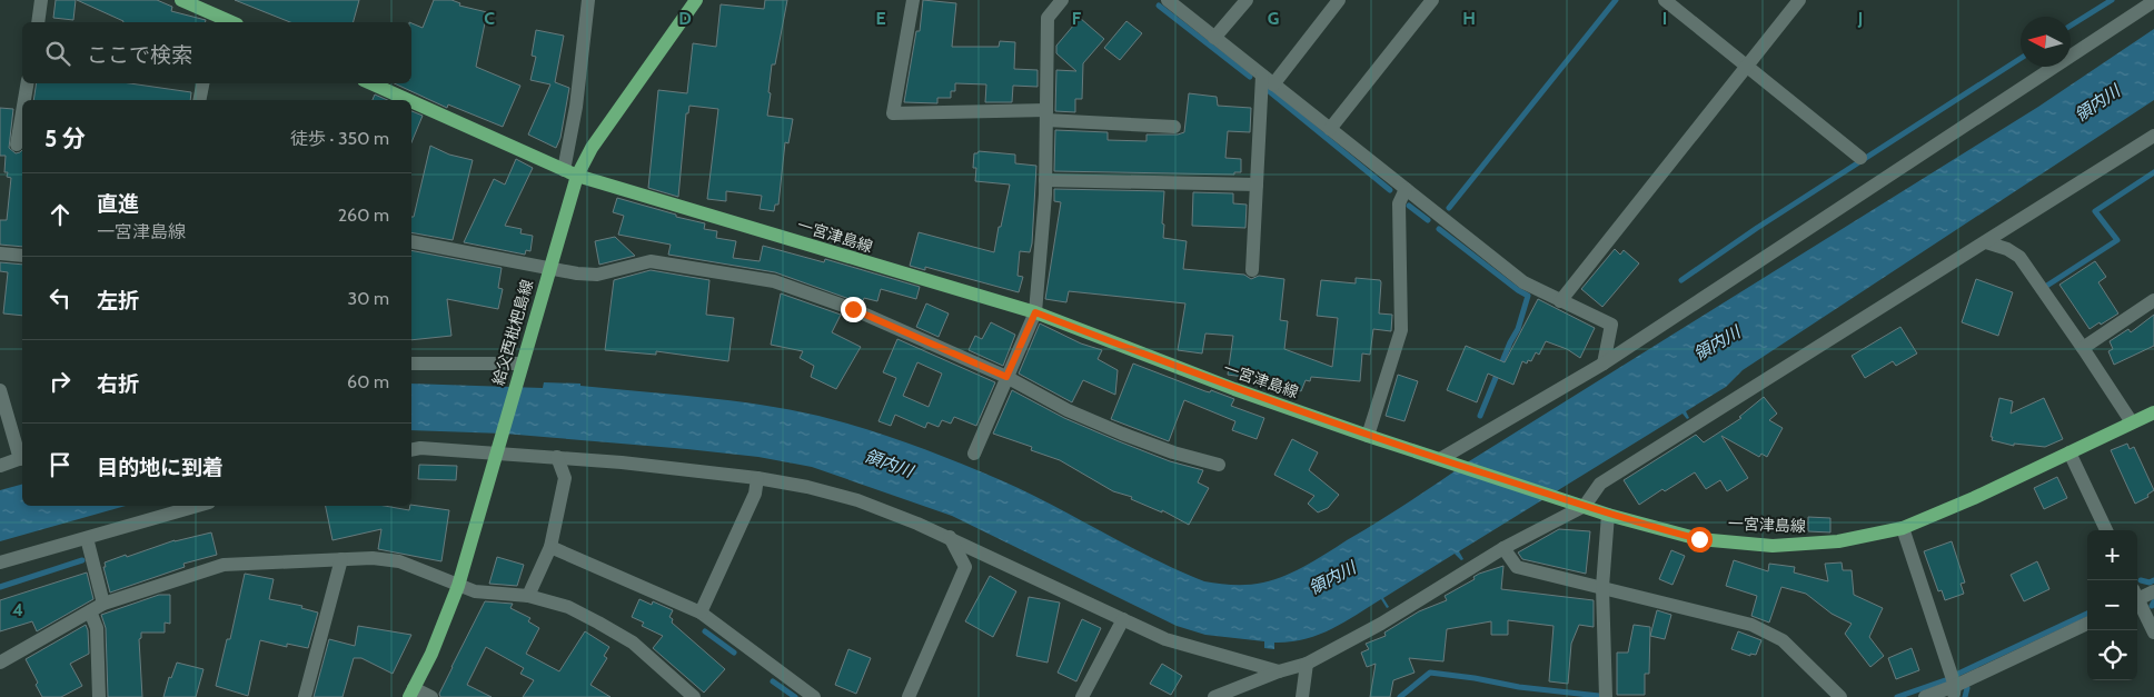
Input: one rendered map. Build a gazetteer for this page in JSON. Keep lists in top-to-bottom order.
{
  "streets": {
    "main road": ["一宮津島線", "給父西枇杷島線"]
  },
  "crossings": [
    ["一宮津島線", "給父西枇杷島線"]
  ],
  "water": ["領内川"],
  "north": "left",
  "page": {
    "search": "ここで検索",
    "heading": ["5 分", "徒歩 · 350 m"],
    "list": [
      ["直進", "一宮津島線", "260 m"],
      ["左折", "30 m"],
      ["右折", "60 m"],
      "目的地に到着"
    ],
    "map_buttons": ["+", "−"]
  },
  "grid": {
    "columns": [
      "C",
      "D",
      "E",
      "F",
      "G",
      "H",
      "I",
      "J"
    ],
    "rows": ["4"]
  }
}
